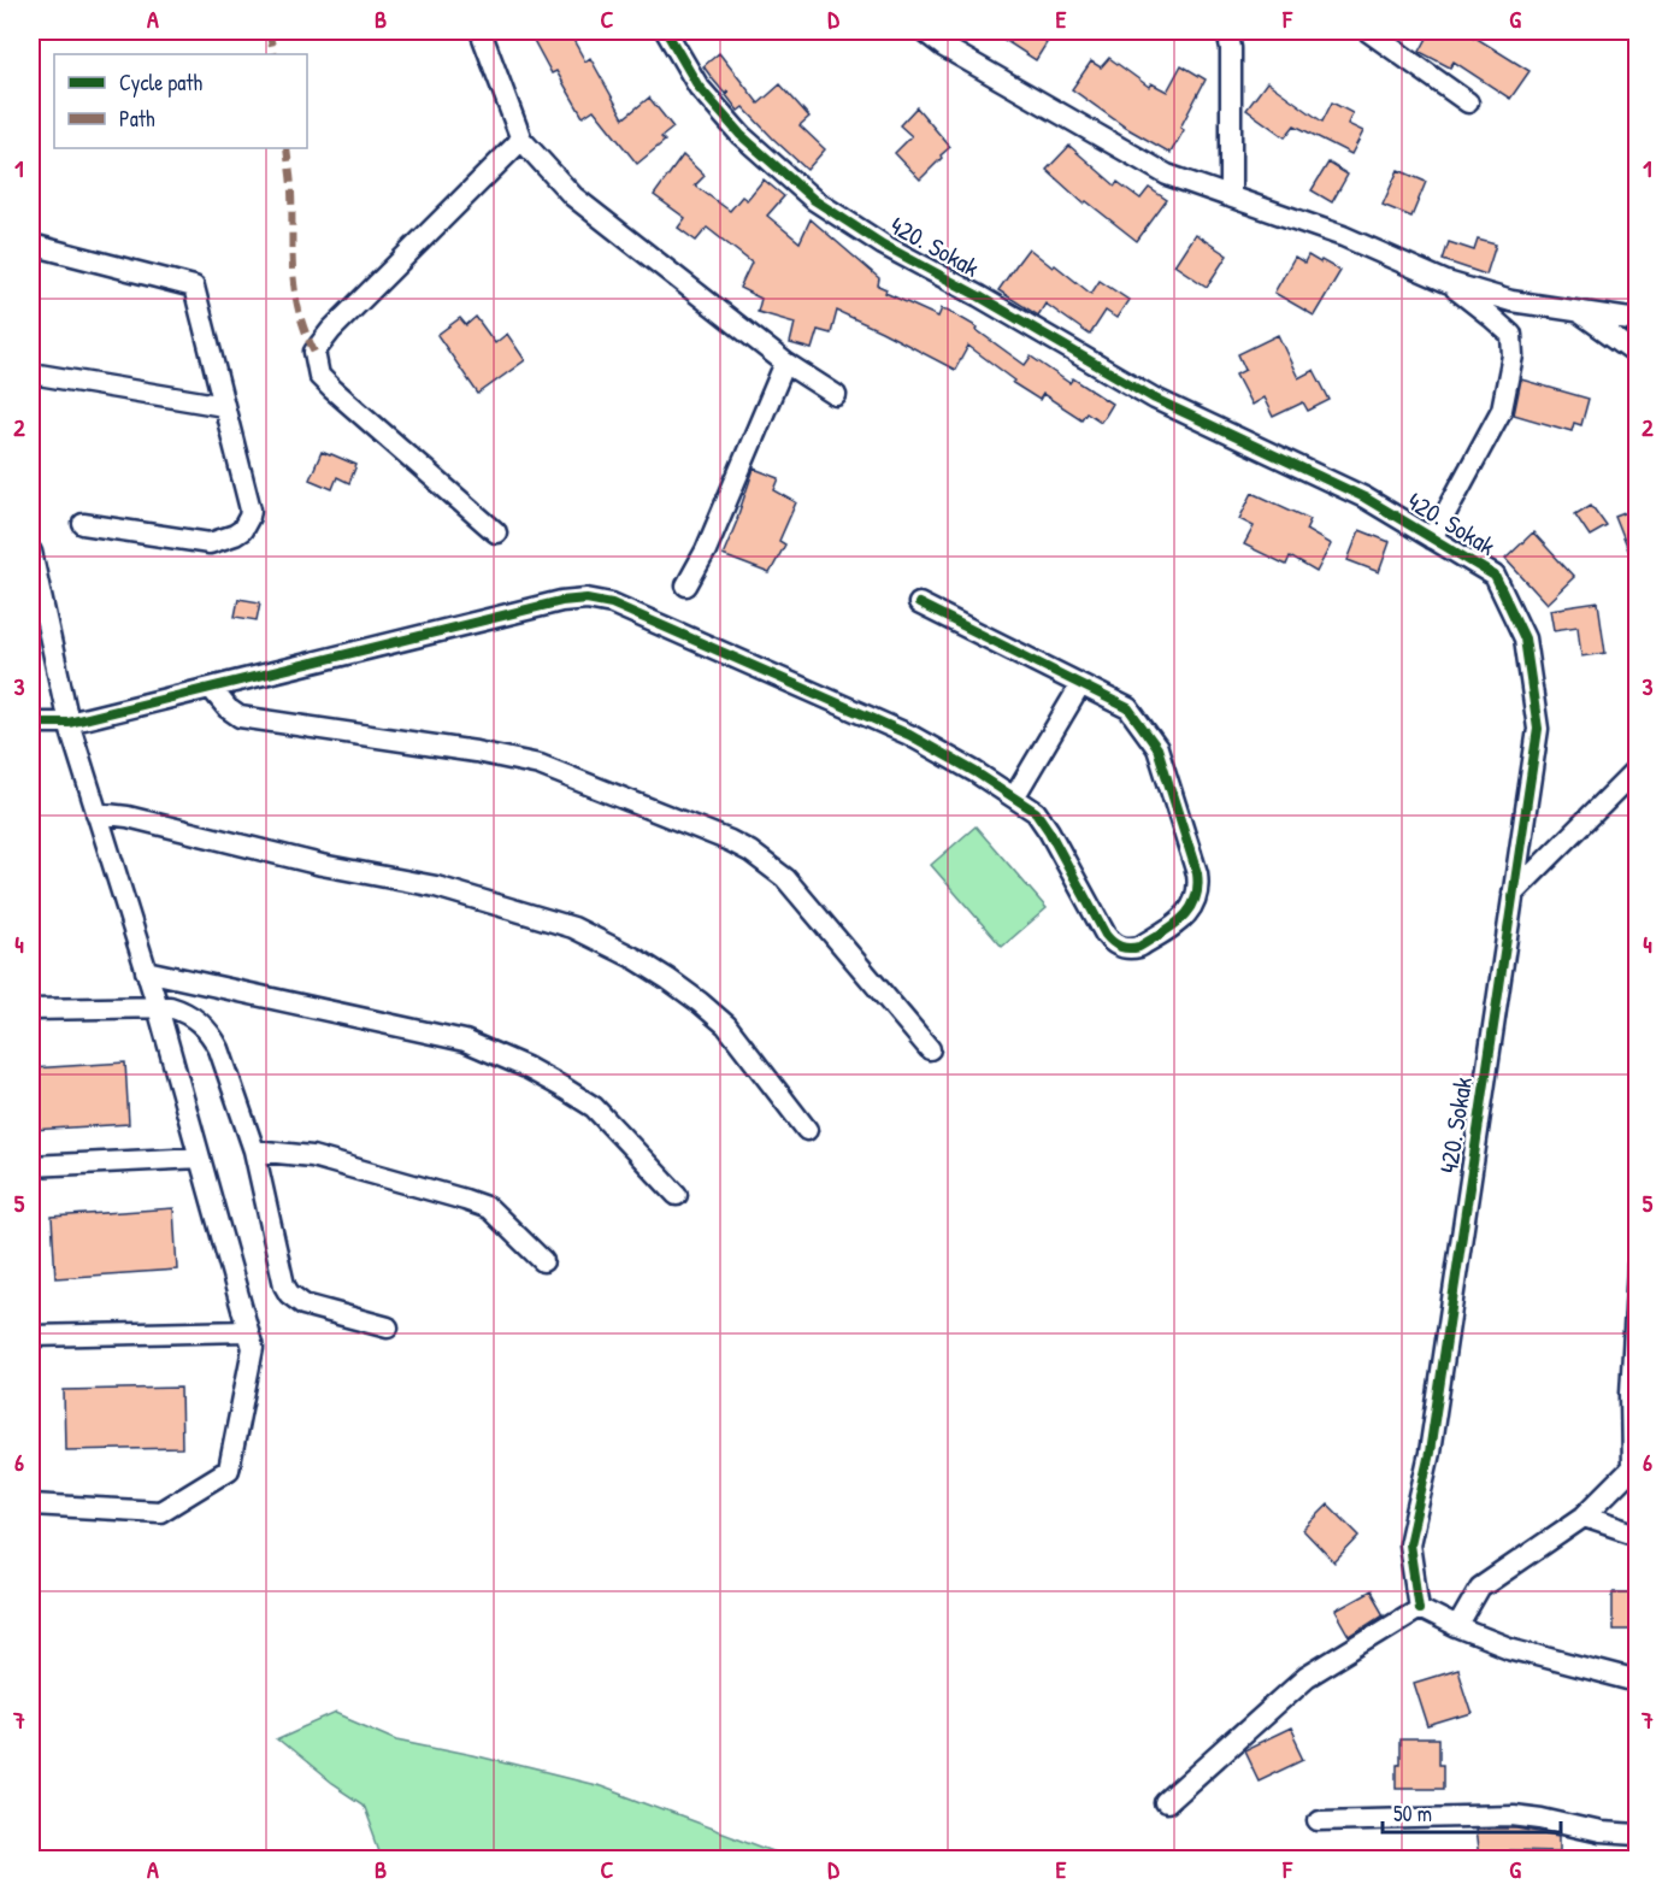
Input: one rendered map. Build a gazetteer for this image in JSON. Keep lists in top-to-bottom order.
{
  "streets": {
    "street": ["420. Sokak"]
  },
  "legend": ["Cycle path", "Path"],
  "scale_bar": "50 m",
  "grid": {
    "columns": [
      "A",
      "B",
      "C",
      "D",
      "E",
      "F",
      "G"
    ],
    "rows": [
      "1",
      "2",
      "3",
      "4",
      "5",
      "6",
      "7"
    ]
  }
}
